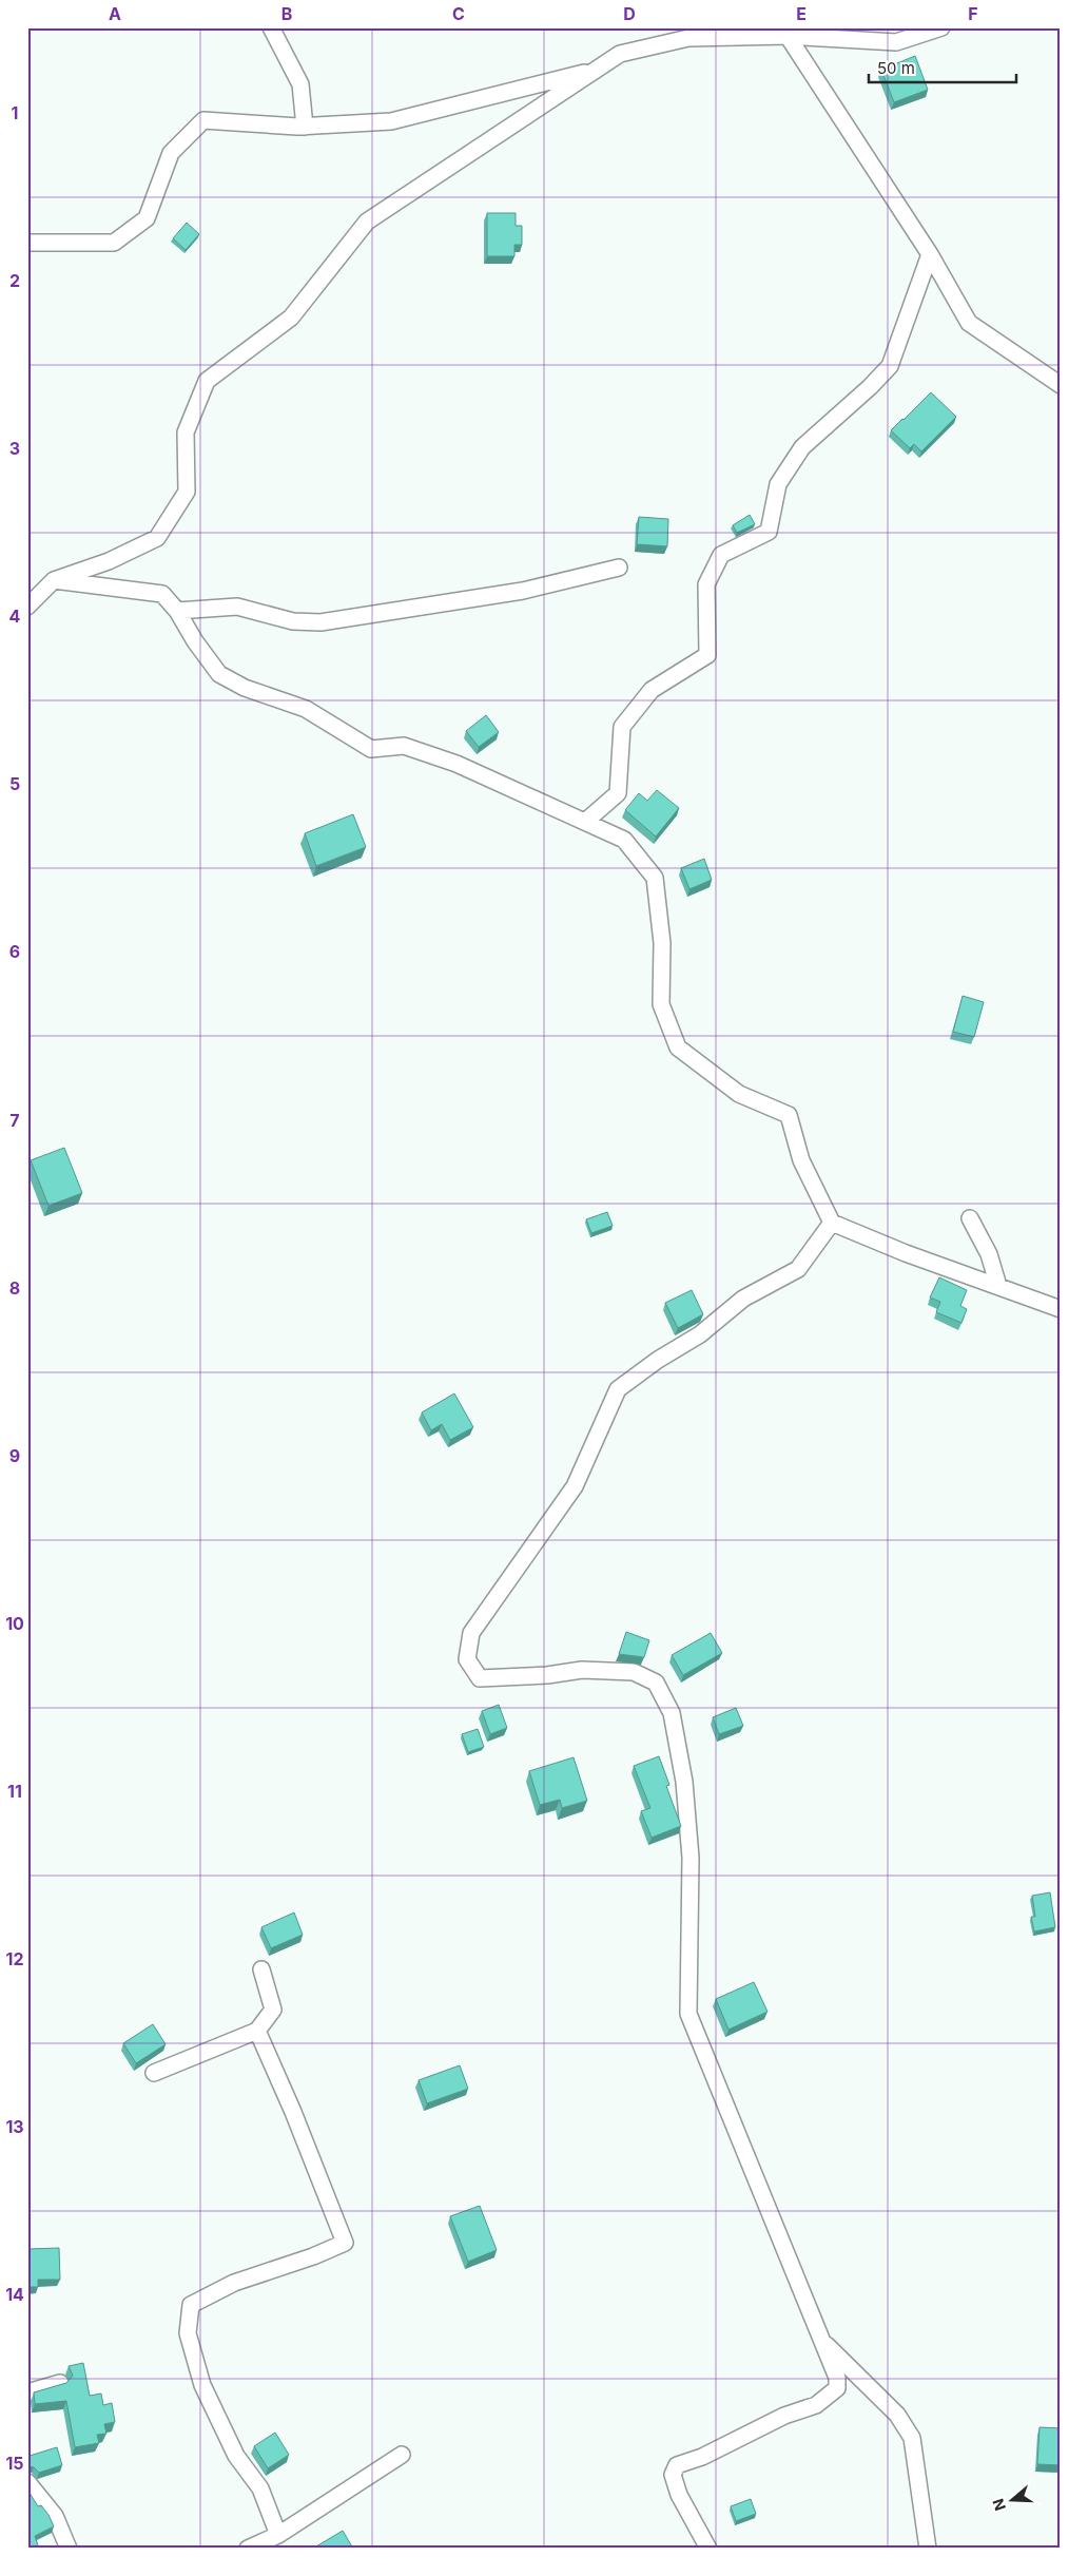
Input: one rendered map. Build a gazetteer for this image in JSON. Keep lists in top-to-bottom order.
{
  "scale_bar": "50 m",
  "north": "left",
  "grid": {
    "columns": [
      "A",
      "B",
      "C",
      "D",
      "E",
      "F"
    ],
    "rows": [
      "1",
      "2",
      "3",
      "4",
      "5",
      "6",
      "7",
      "8",
      "9",
      "10",
      "11",
      "12",
      "13",
      "14",
      "15"
    ]
  }
}
